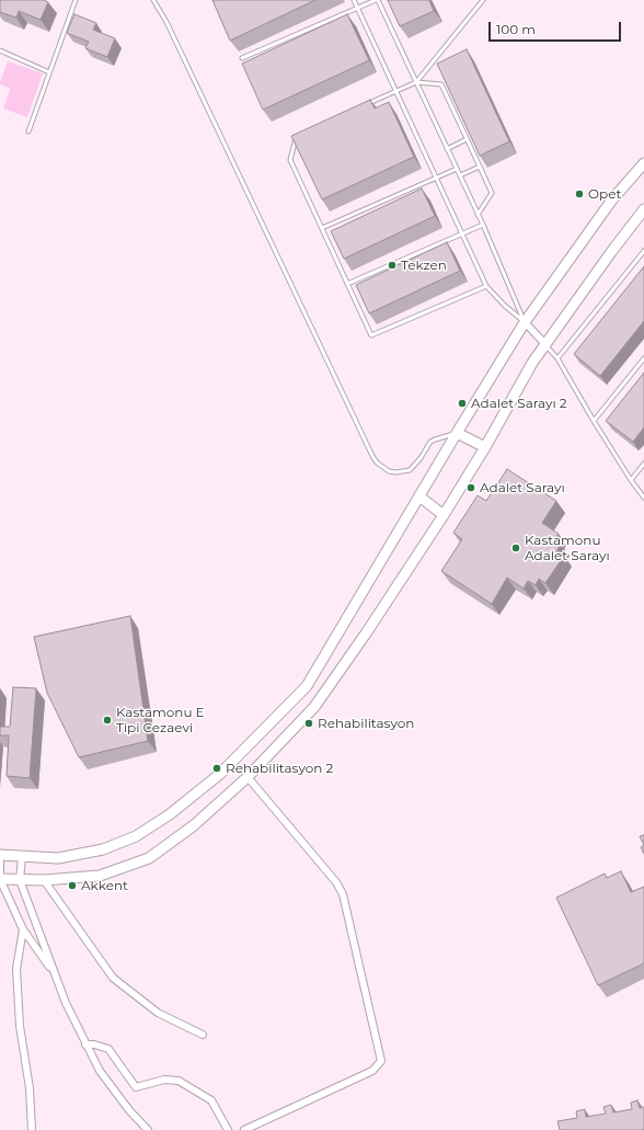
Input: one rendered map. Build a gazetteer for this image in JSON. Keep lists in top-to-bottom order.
{
  "places": [
    "Opet",
    "Tekzen",
    "Adalet Sarayı 2",
    "Adalet Sarayı",
    "Kastamonu Adalet Sarayı",
    "Kastamonu E Tipi Cezaevi",
    "Rehabilitasyon",
    "Rehabilitasyon 2",
    "Akkent"
  ],
  "scale_bar": "100 m"
}
